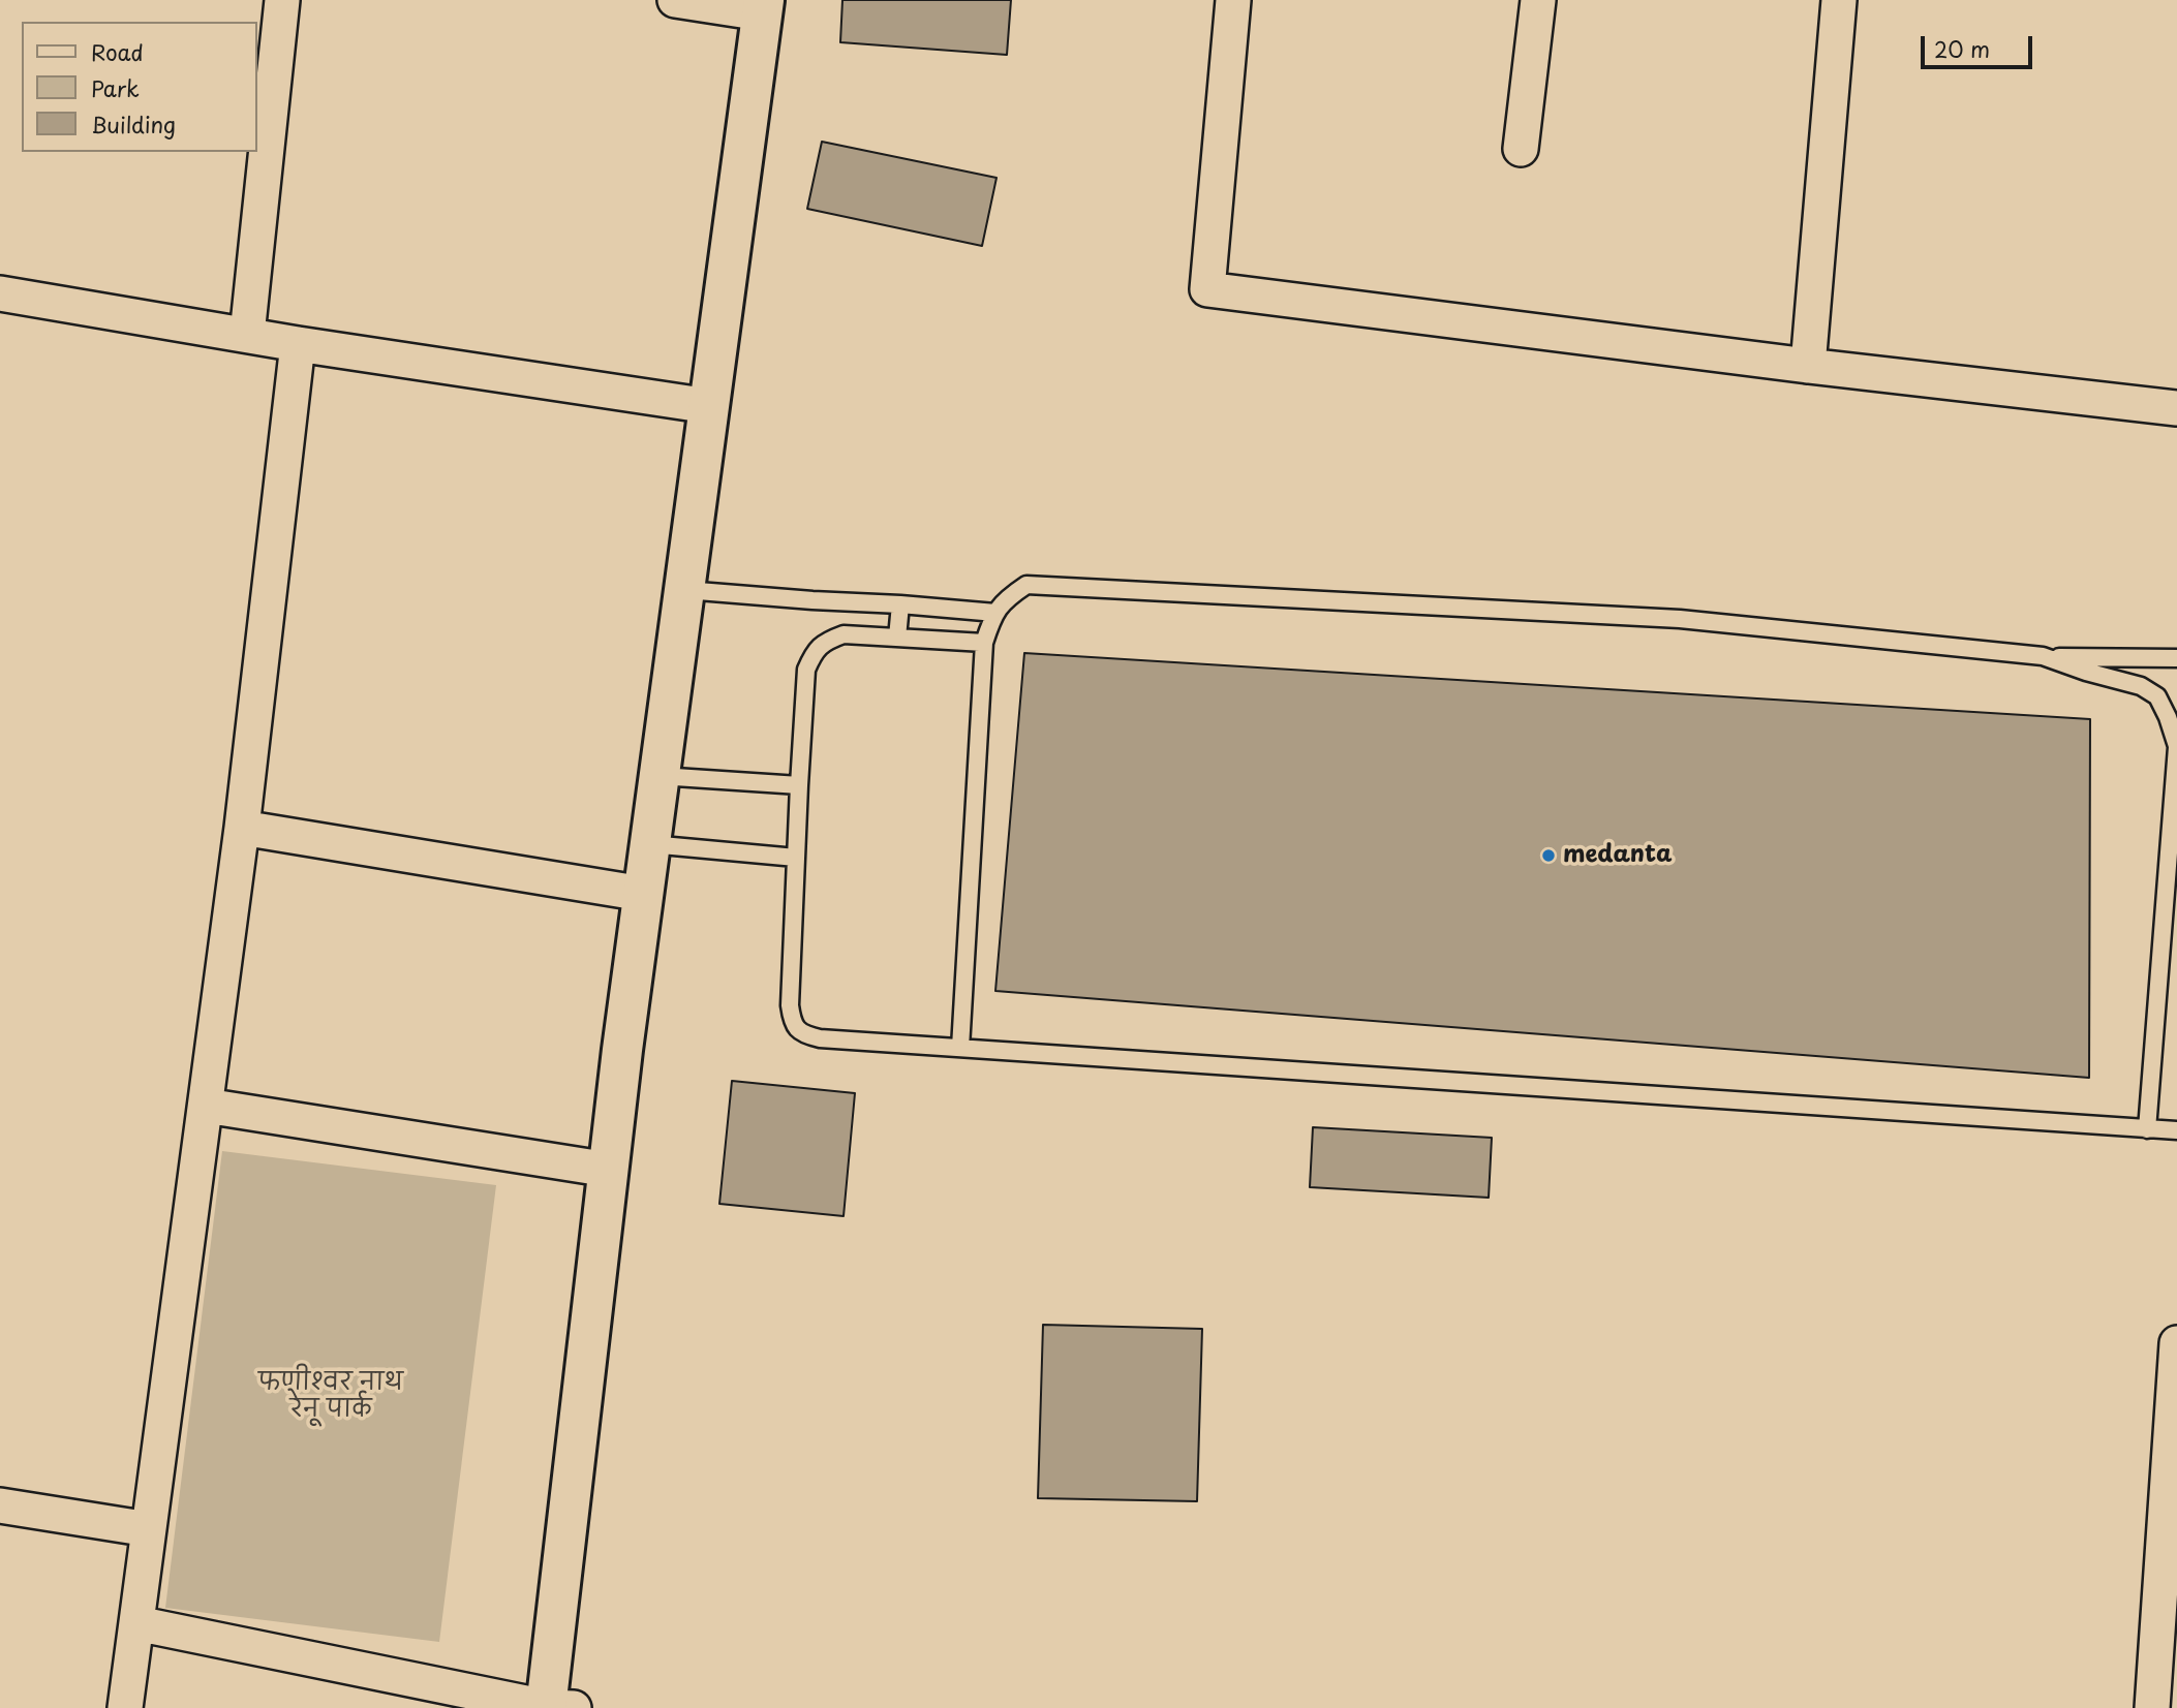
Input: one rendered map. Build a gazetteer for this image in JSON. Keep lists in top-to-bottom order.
{
  "parks": ["फणीश्वर नाथ रेनू पार्क"],
  "places": ["medanta"],
  "legend": ["Road", "Park", "Building"],
  "scale_bar": "20 m"
}
